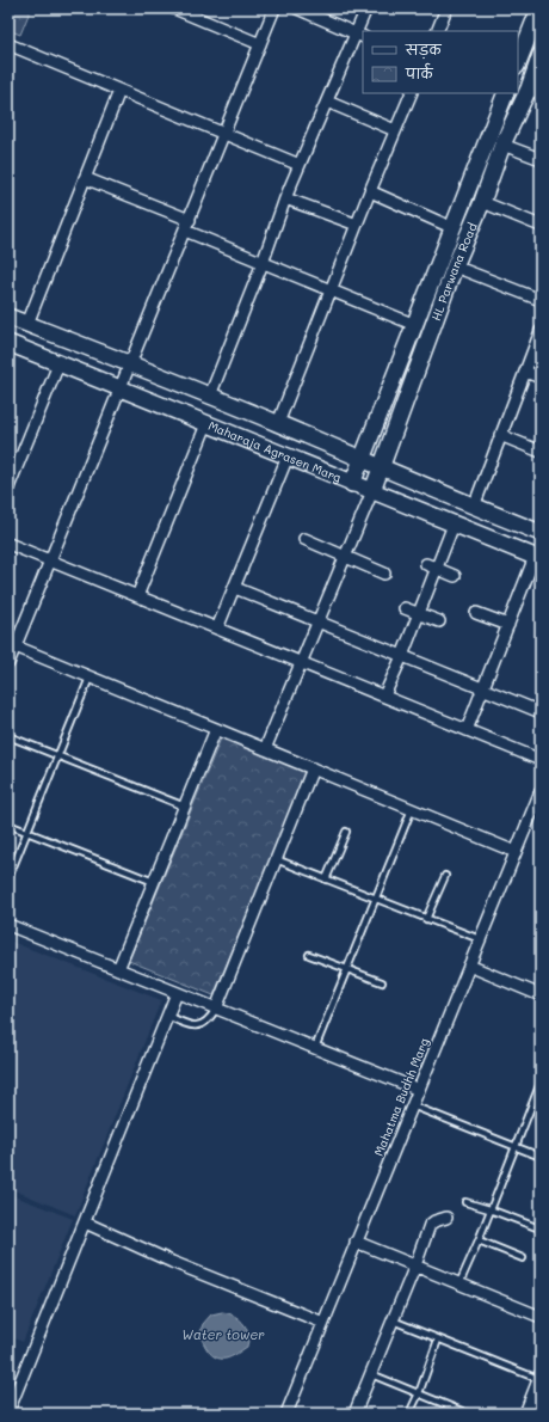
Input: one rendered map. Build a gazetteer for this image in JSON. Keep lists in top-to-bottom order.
{
  "streets": {
    "street": ["HL Parwana Road", "Maharaja Agrasen Marg", "Mahatma Budhh Marg"]
  },
  "crossings": [
    ["HL Parwana Road", "Maharaja Agrasen Marg"]
  ],
  "water": ["Water tower"],
  "legend": ["सड़क", "पार्क"]
}
